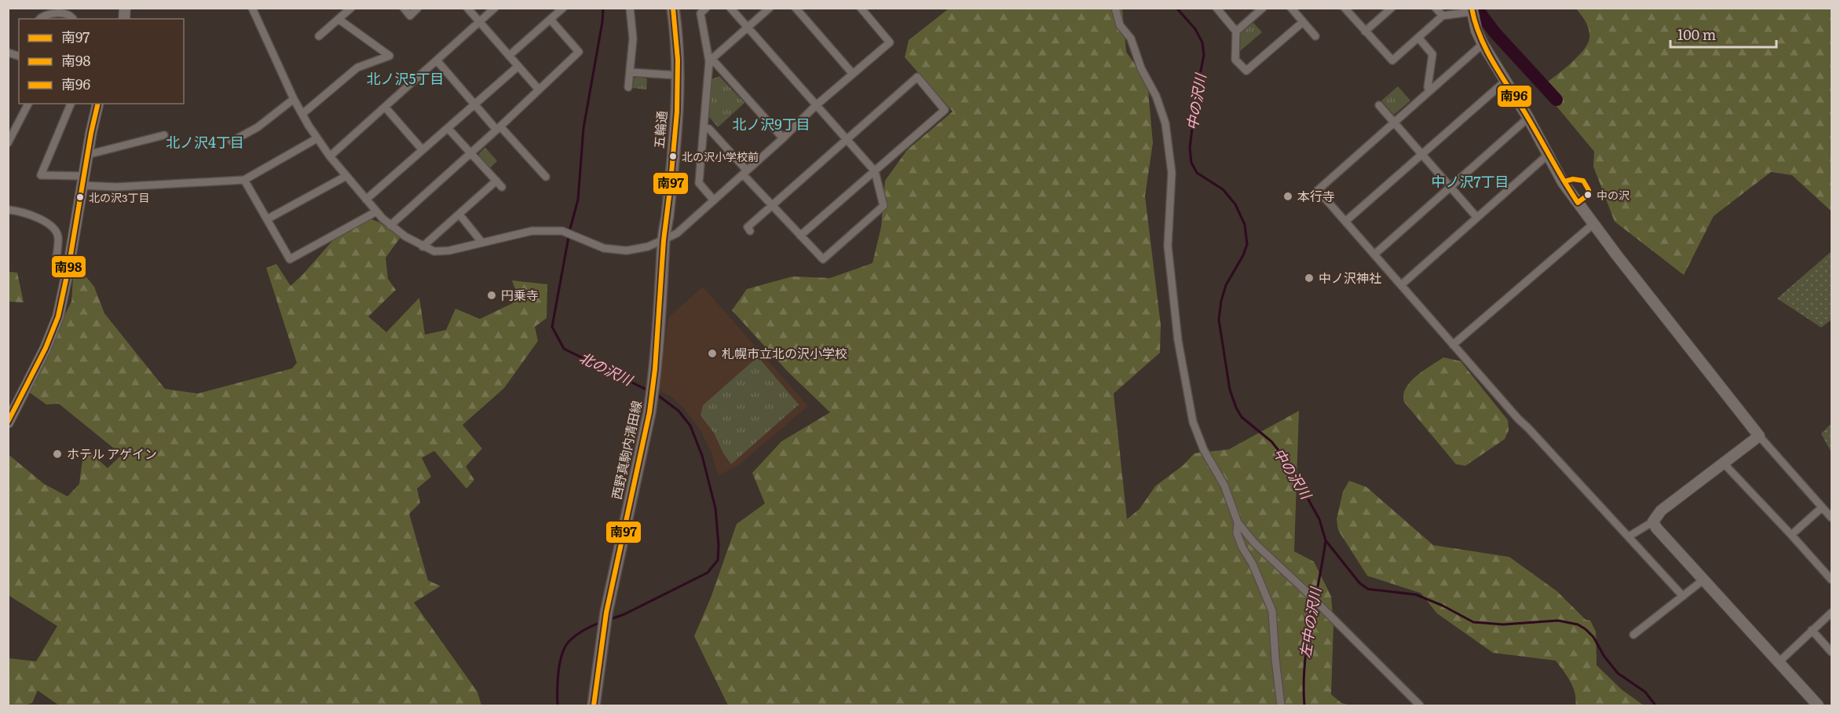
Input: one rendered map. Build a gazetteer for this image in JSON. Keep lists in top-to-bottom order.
{
  "streets": {
    "main road": ["五輪通", "西野真駒内清田線"]
  },
  "crossings": [
    ["五輪通", "西野真駒内清田線"]
  ],
  "districts": [
    "北ノ沢5丁目",
    "北ノ沢9丁目",
    "北ノ沢4丁目",
    "中ノ沢7丁目"
  ],
  "water": ["中の沢川", "北の沢川", "左中の沢川"],
  "places": [
    "北の沢小学校前",
    "中の沢",
    "本行寺",
    "北の沢3丁目",
    "中ノ沢神社",
    "円乗寺",
    "札幌市立北の沢小学校",
    "ホテル アゲイン"
  ],
  "lines": ["transit line 南97", "transit line 南96", "transit line 南98"],
  "legend": ["南97", "南98", "南96"],
  "scale_bar": "100 m"
}
